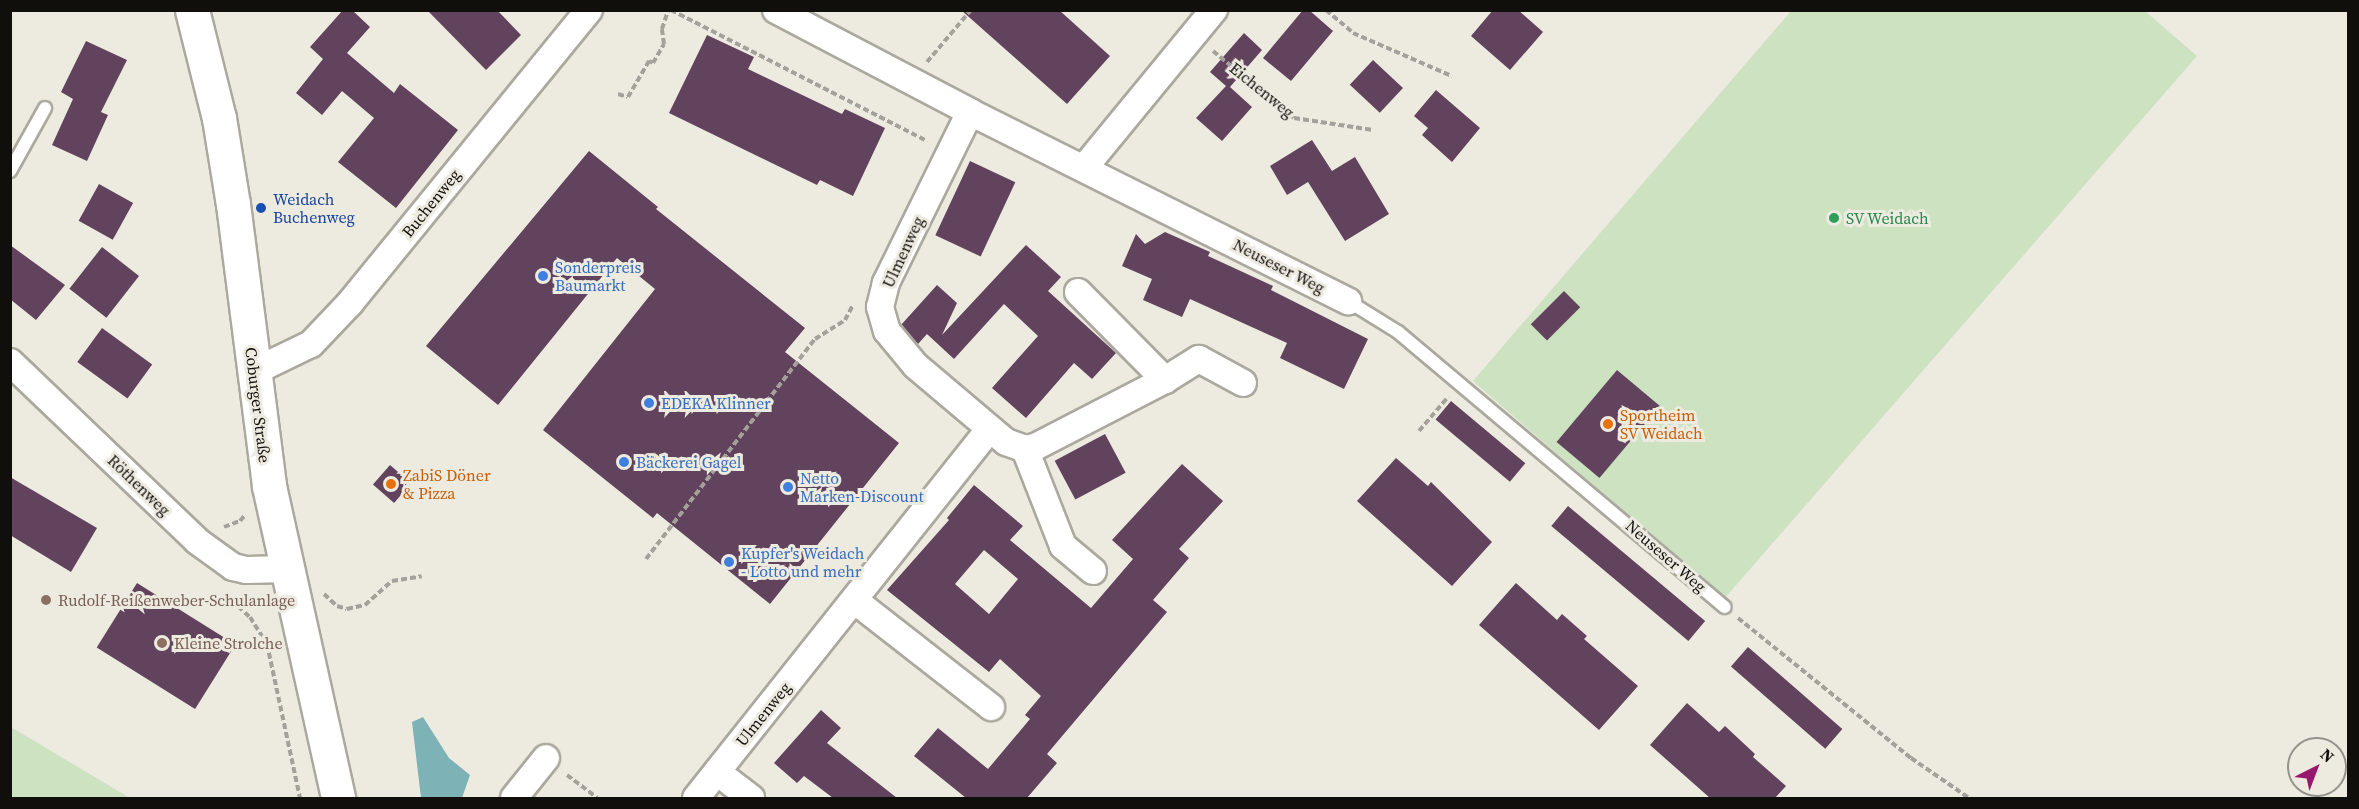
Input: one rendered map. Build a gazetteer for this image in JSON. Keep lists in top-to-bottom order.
{
  "streets": {
    "main road": ["Coburger Straße"],
    "street": [
      "Buchenweg",
      "Ulmenweg",
      "Neuseser Weg",
      "Röthenweg"
    ],
    "path": ["Eichenweg"]
  },
  "crossings": [
    ["Buchenweg", "Coburger Straße"],
    ["Ulmenweg", "Neuseser Weg"],
    ["Coburger Straße", "Röthenweg"]
  ],
  "places": [
    "Weidach Buchenweg",
    "SV Weidach",
    "Sonderpreis Baumarkt",
    "EDEKA Klinner",
    "Sportheim SV Weidach",
    "Bäckerei Gagel",
    "ZabiS Döner & Pizza",
    "Netto Marken-Discount",
    "Kupfer's Weidach - Lotto und mehr",
    "Rudolf-Reißenweber-Schulanlage",
    "Kleine Strolche"
  ],
  "north": "top right"
}
